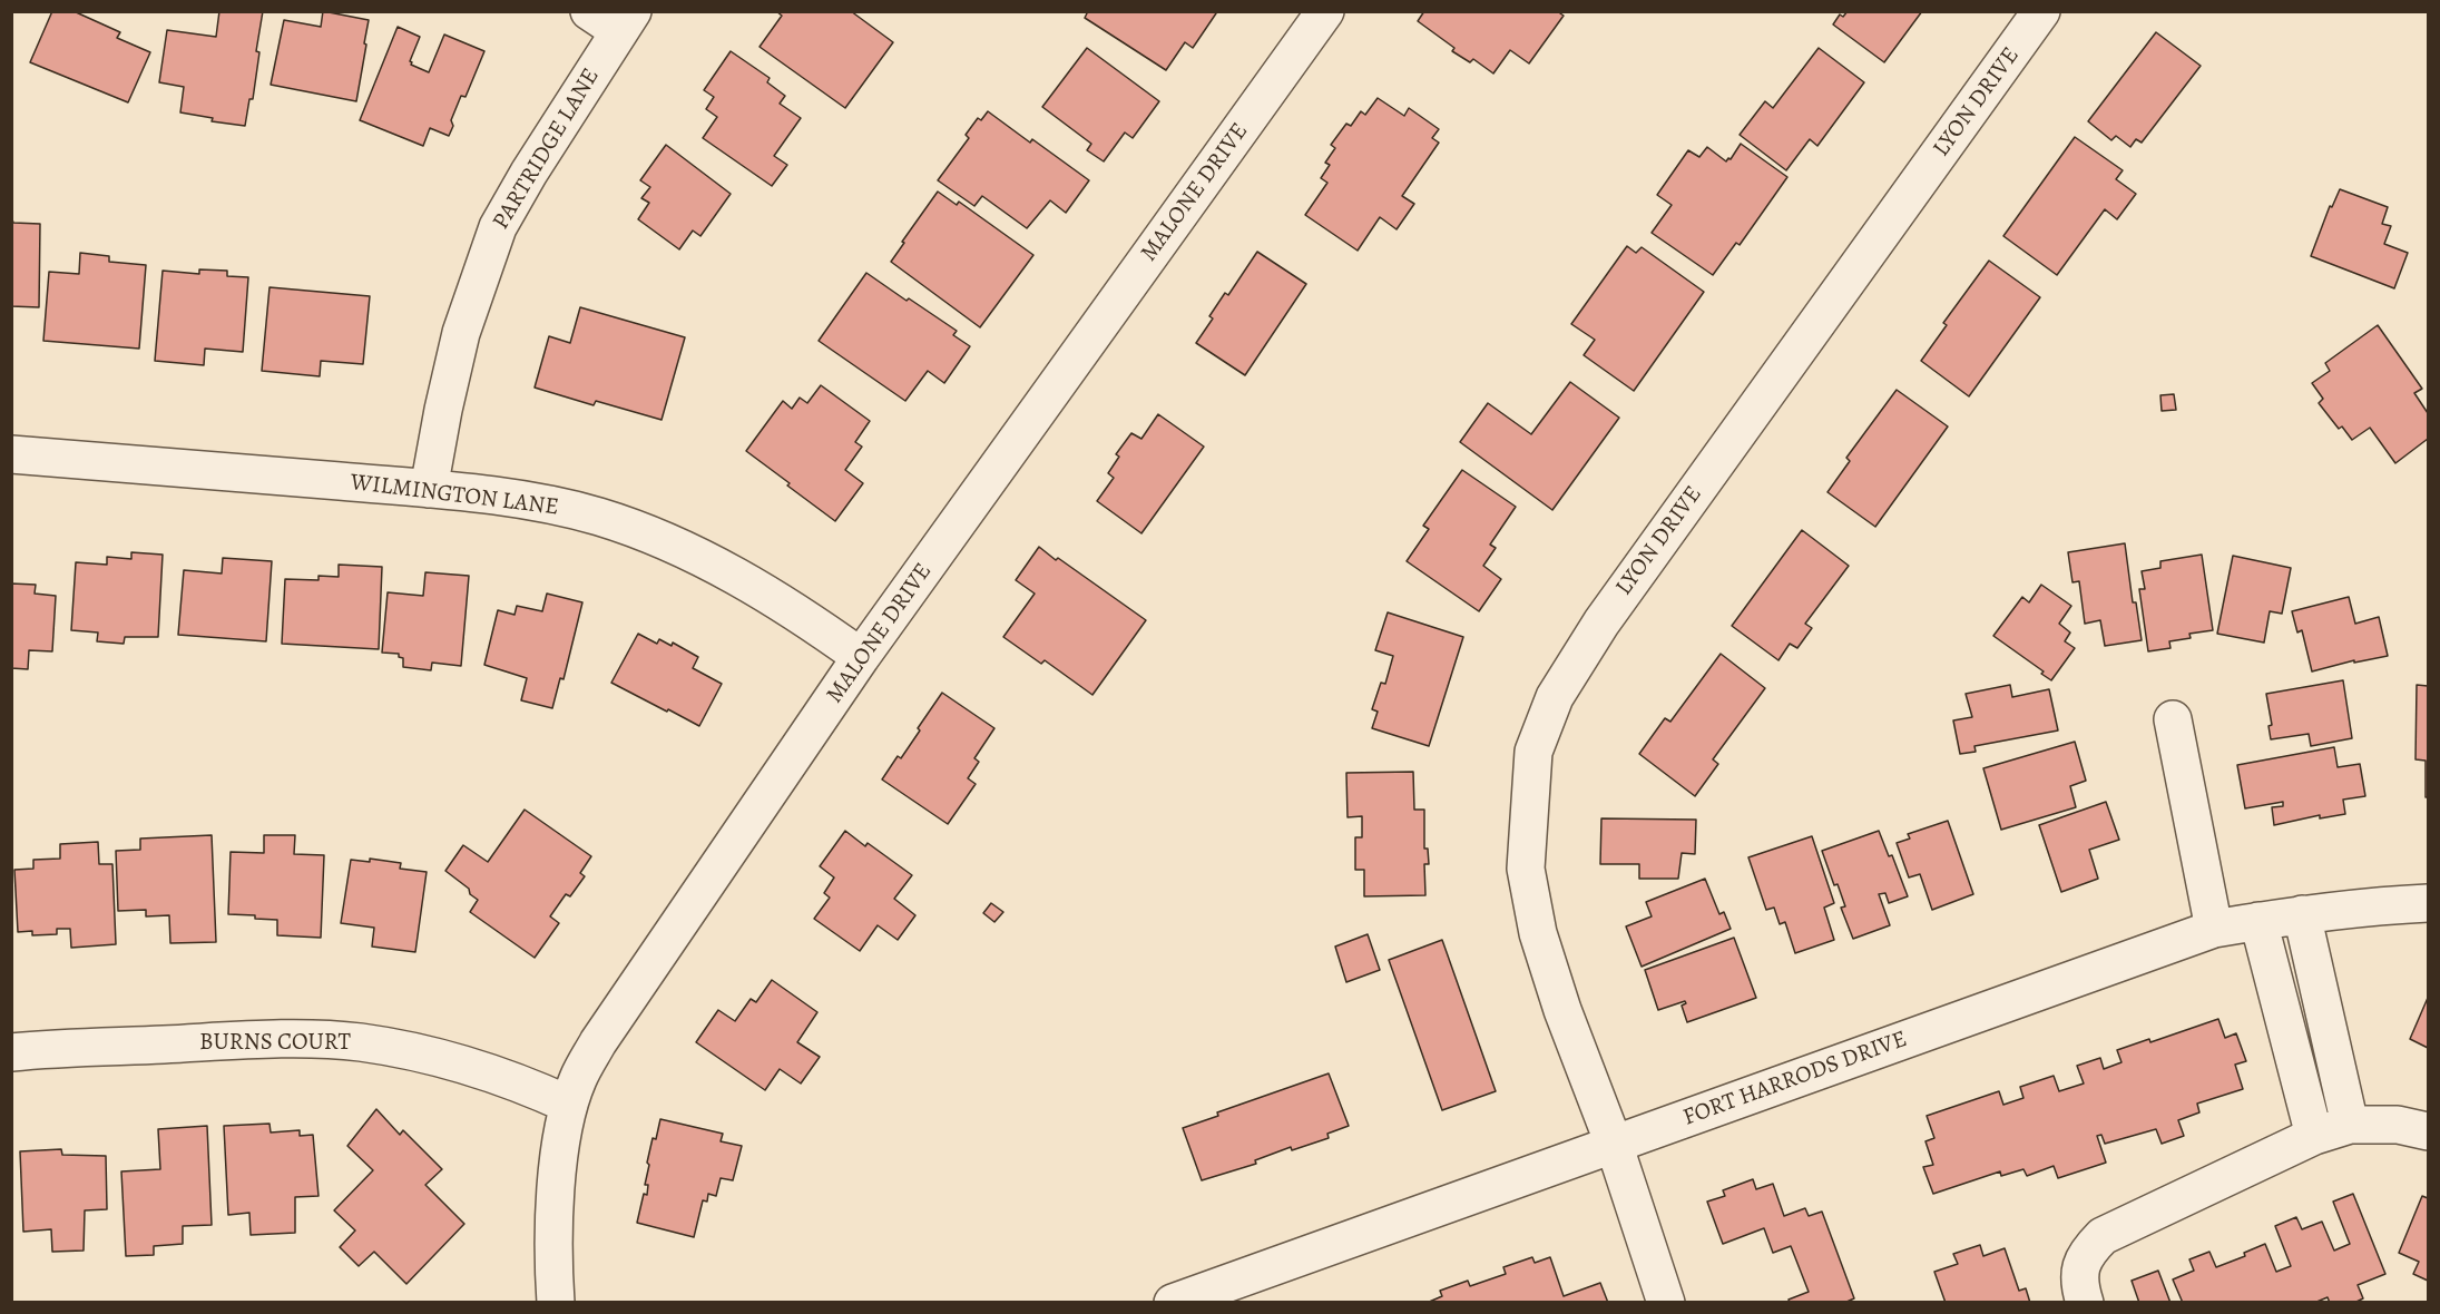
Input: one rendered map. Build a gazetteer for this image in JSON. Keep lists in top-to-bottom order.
{
  "streets": {
    "street": [
      "LYON DRIVE",
      "PARTRIDGE LANE",
      "MALONE DRIVE",
      "WILMINGTON LANE",
      "BURNS COURT",
      "FORT HARRODS DRIVE"
    ]
  },
  "crossings": [
    ["LYON DRIVE", "FORT HARRODS DRIVE"],
    ["PARTRIDGE LANE", "WILMINGTON LANE"],
    ["MALONE DRIVE", "WILMINGTON LANE"],
    ["MALONE DRIVE", "BURNS COURT"]
  ]
}
